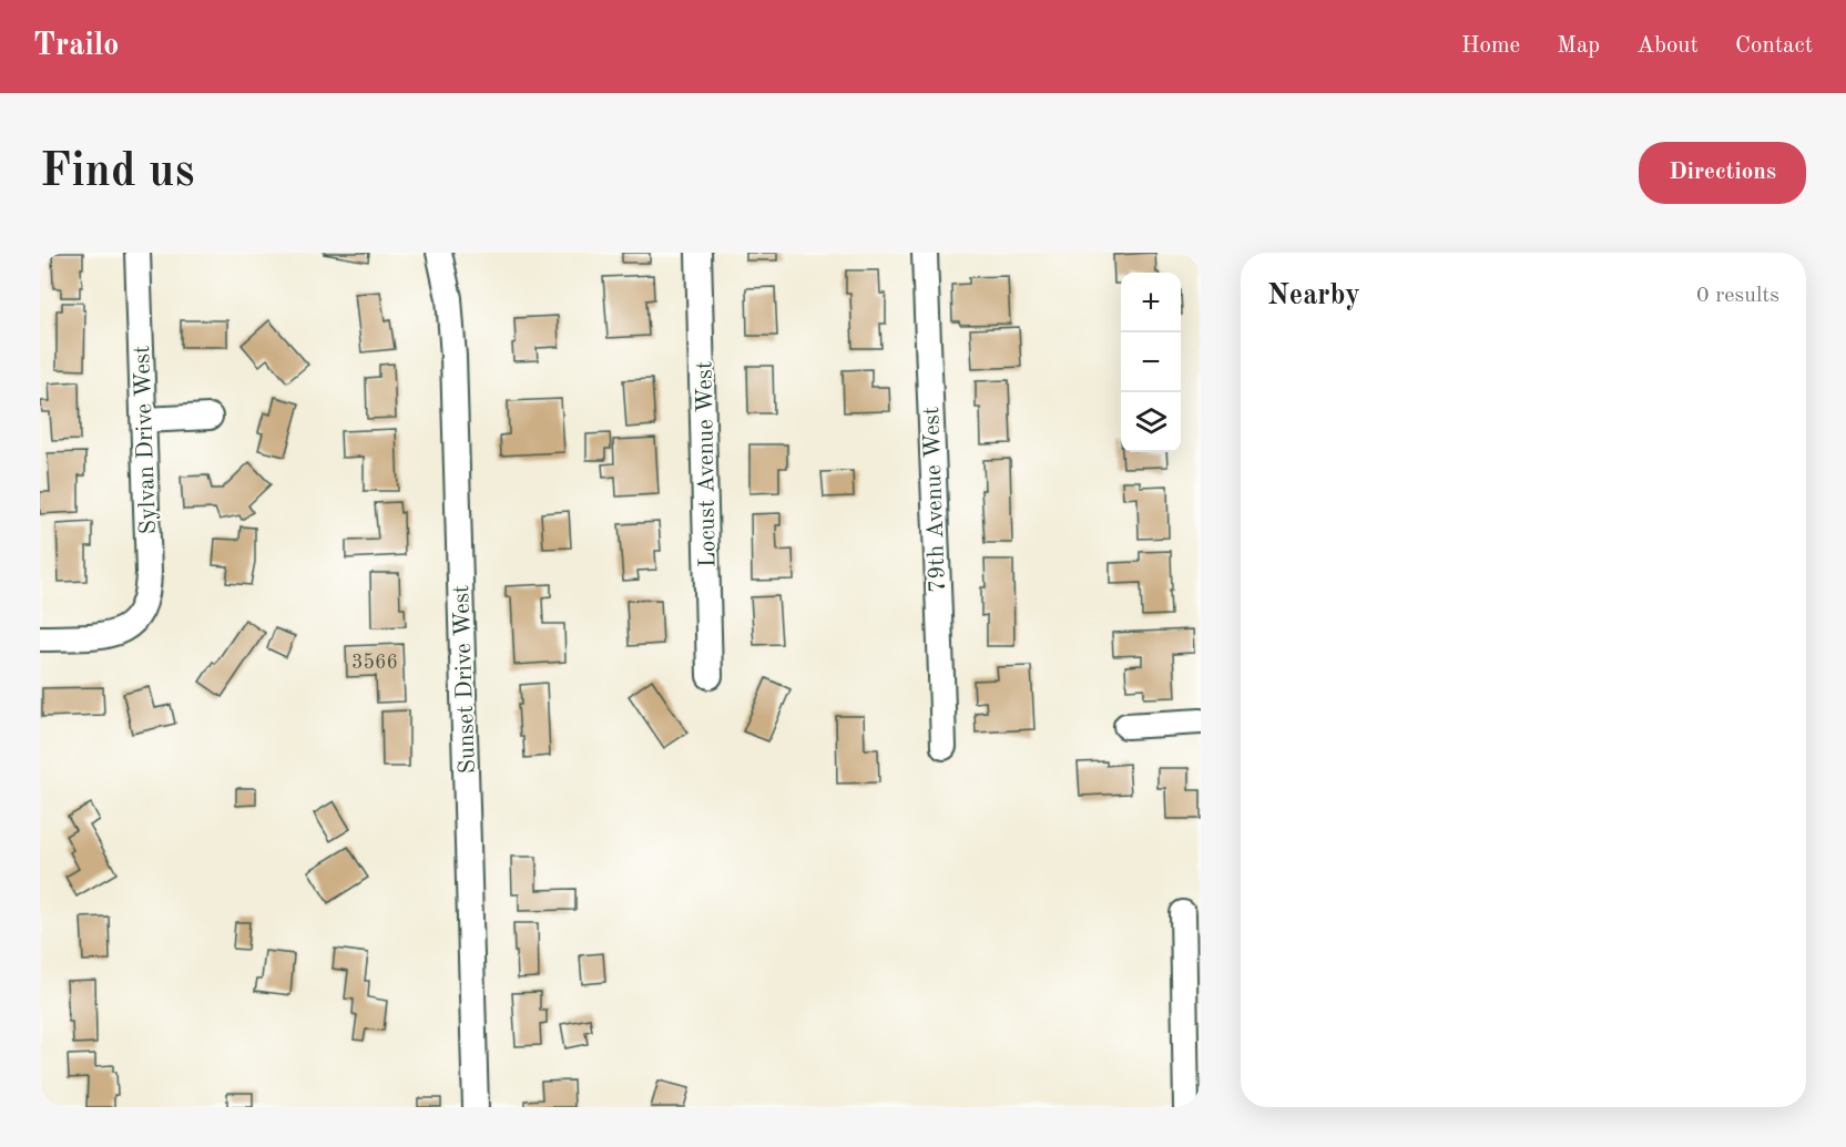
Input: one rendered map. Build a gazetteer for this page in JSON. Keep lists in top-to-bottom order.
{
  "streets": {
    "street": [
      "Sylvan Drive West",
      "Locust Avenue West",
      "79th Avenue West",
      "Sunset Drive West"
    ]
  },
  "house_numbers": ["3566"],
  "page": {
    "header": "Trailo",
    "nav": [
      "Home",
      "Map",
      "About",
      "Contact"
    ],
    "buttons": "Directions",
    "title": "Find us",
    "heading": ["Nearby", "0 results"],
    "map_buttons": ["+", "−"]
  }
}
